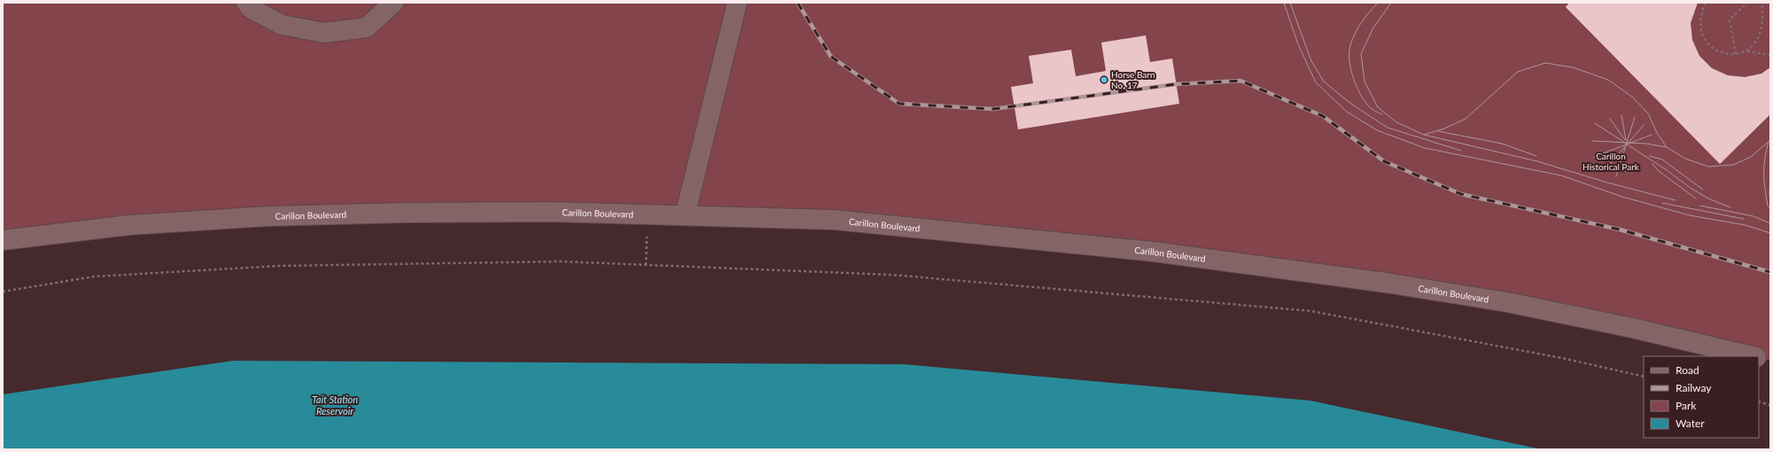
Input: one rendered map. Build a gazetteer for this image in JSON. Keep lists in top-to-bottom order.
{
  "streets": {
    "street": ["Carillon Boulevard"]
  },
  "water": ["Tait Station Reservoir"],
  "parks": ["Carillon Historical Park"],
  "places": ["Horse Barn No. 17"],
  "legend": [
    "Road",
    "Railway",
    "Park",
    "Water"
  ]
}
